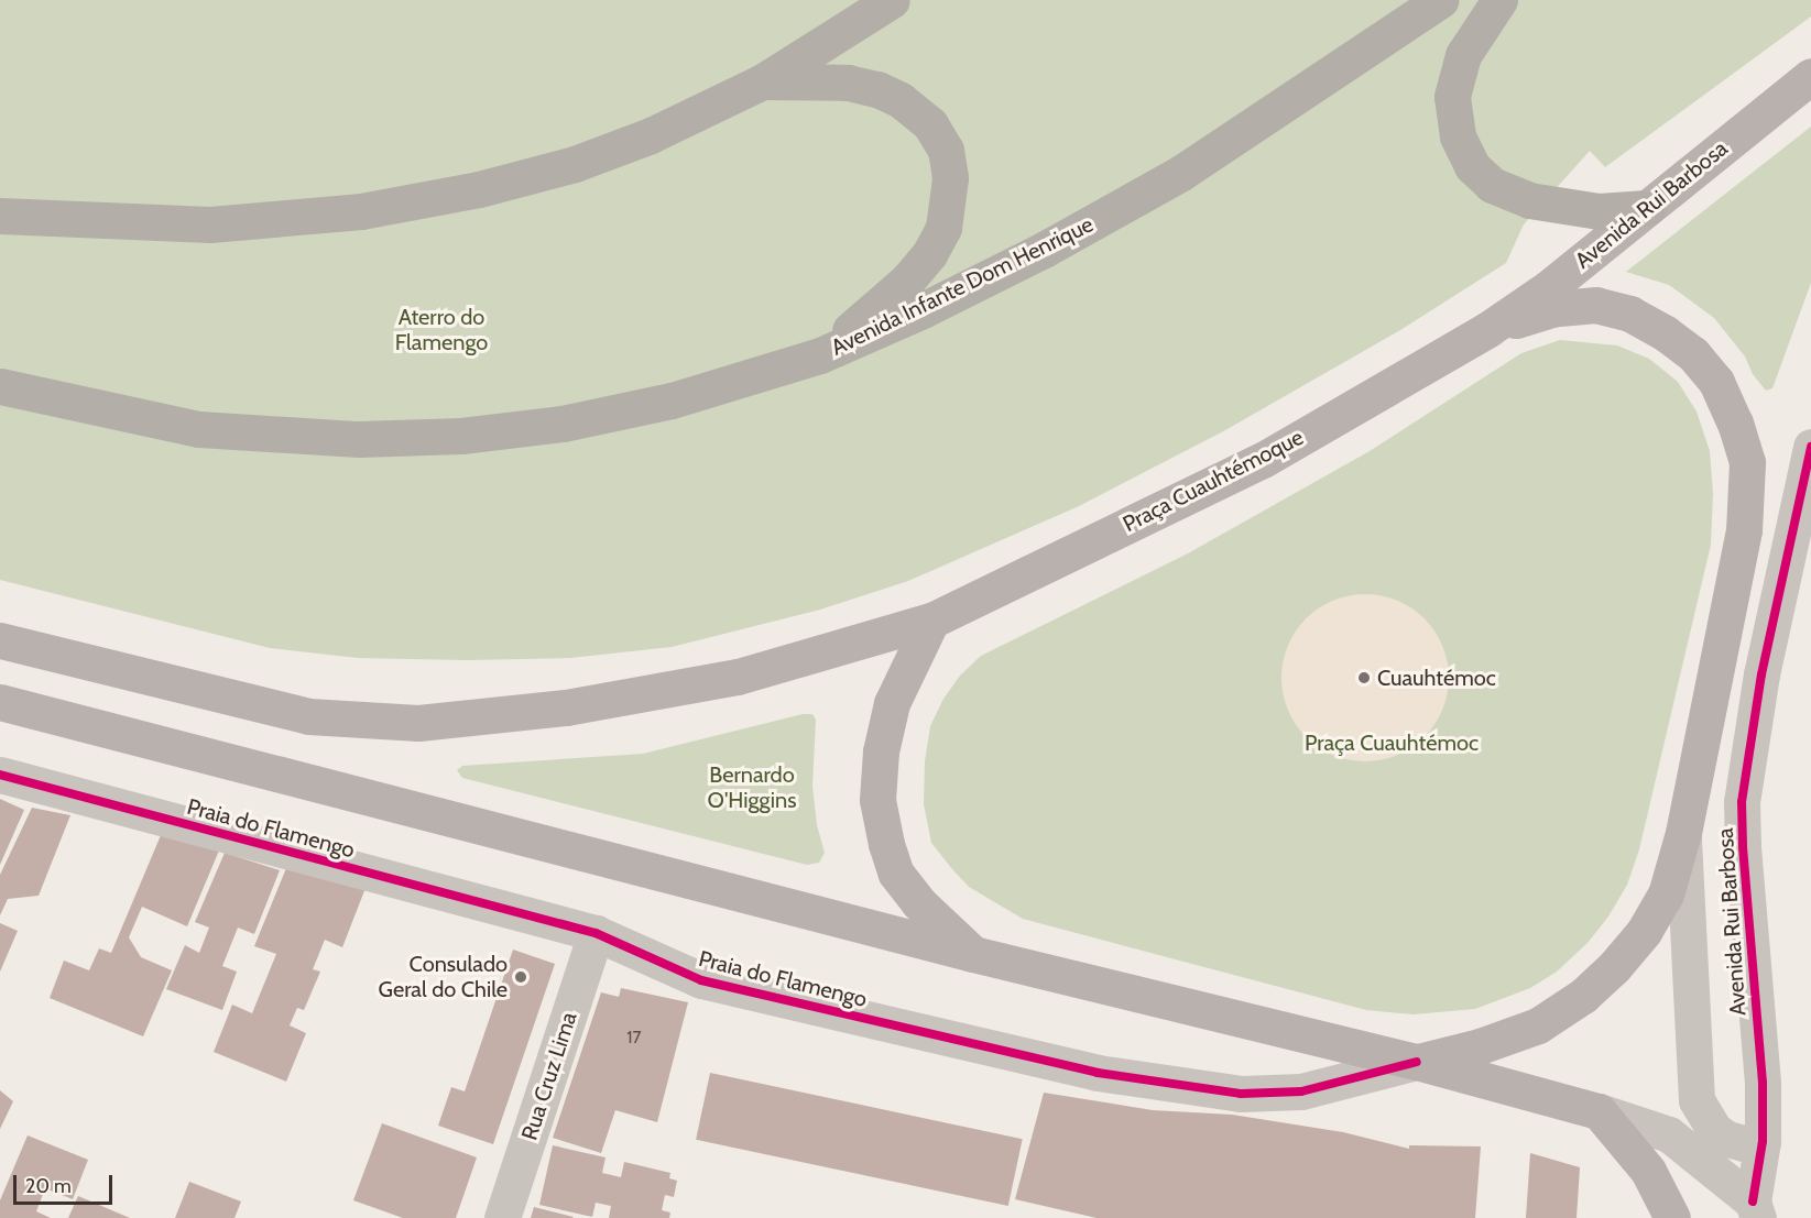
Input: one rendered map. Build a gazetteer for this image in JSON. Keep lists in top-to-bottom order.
{
  "streets": {
    "highway": ["Avenida Infante Dom Henrique"],
    "main road": ["Avenida Rui Barbosa", "Praça Cuauhtémoque"],
    "street": ["Praia do Flamengo", "Rua Cruz Lima"]
  },
  "crossings": [
    ["Avenida Rui Barbosa", "Praça Cuauhtémoque"],
    ["Praia do Flamengo", "Rua Cruz Lima"]
  ],
  "parks": ["Aterro do Flamengo", "Praça Cuauhtémoc", "Bernardo O'Higgins"],
  "places": ["Cuauhtémoc", "Consulado Geral do Chile"],
  "house_numbers": ["17"],
  "scale_bar": "20 m"
}
